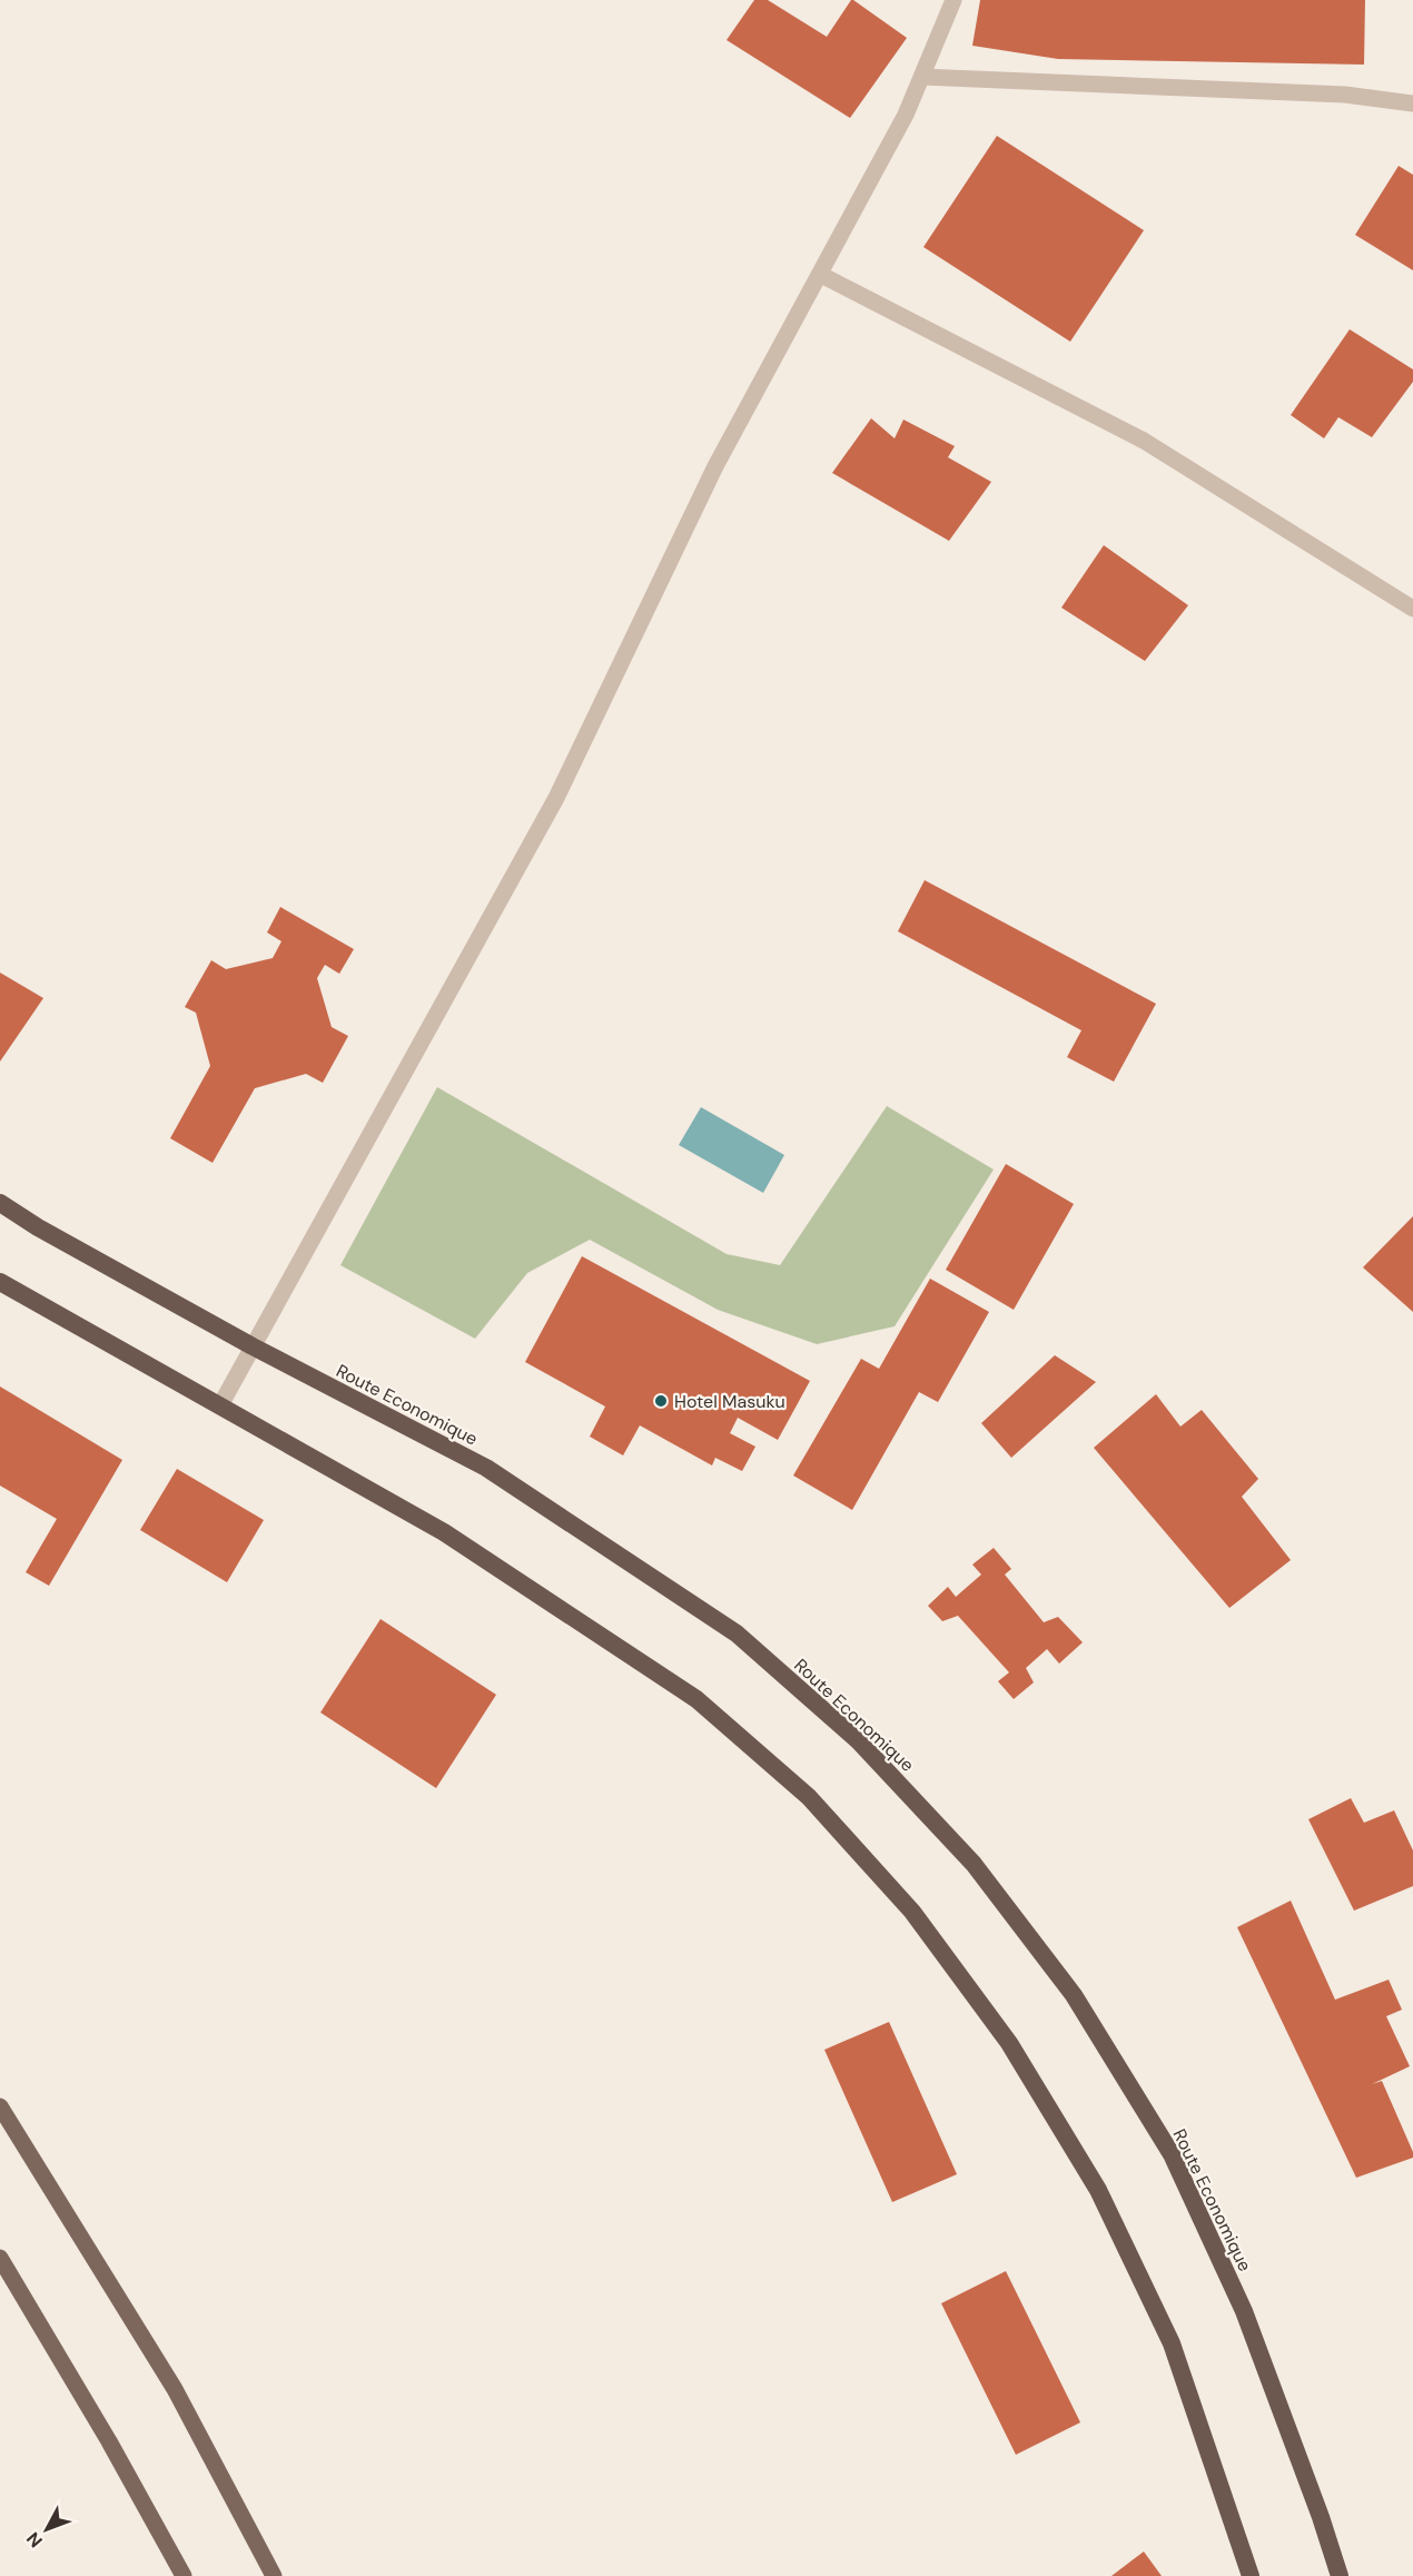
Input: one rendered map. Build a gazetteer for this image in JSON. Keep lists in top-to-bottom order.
{
  "streets": {
    "highway": ["Route Economique"]
  },
  "places": ["Hotel Masuku"],
  "north": "bottom left"
}
